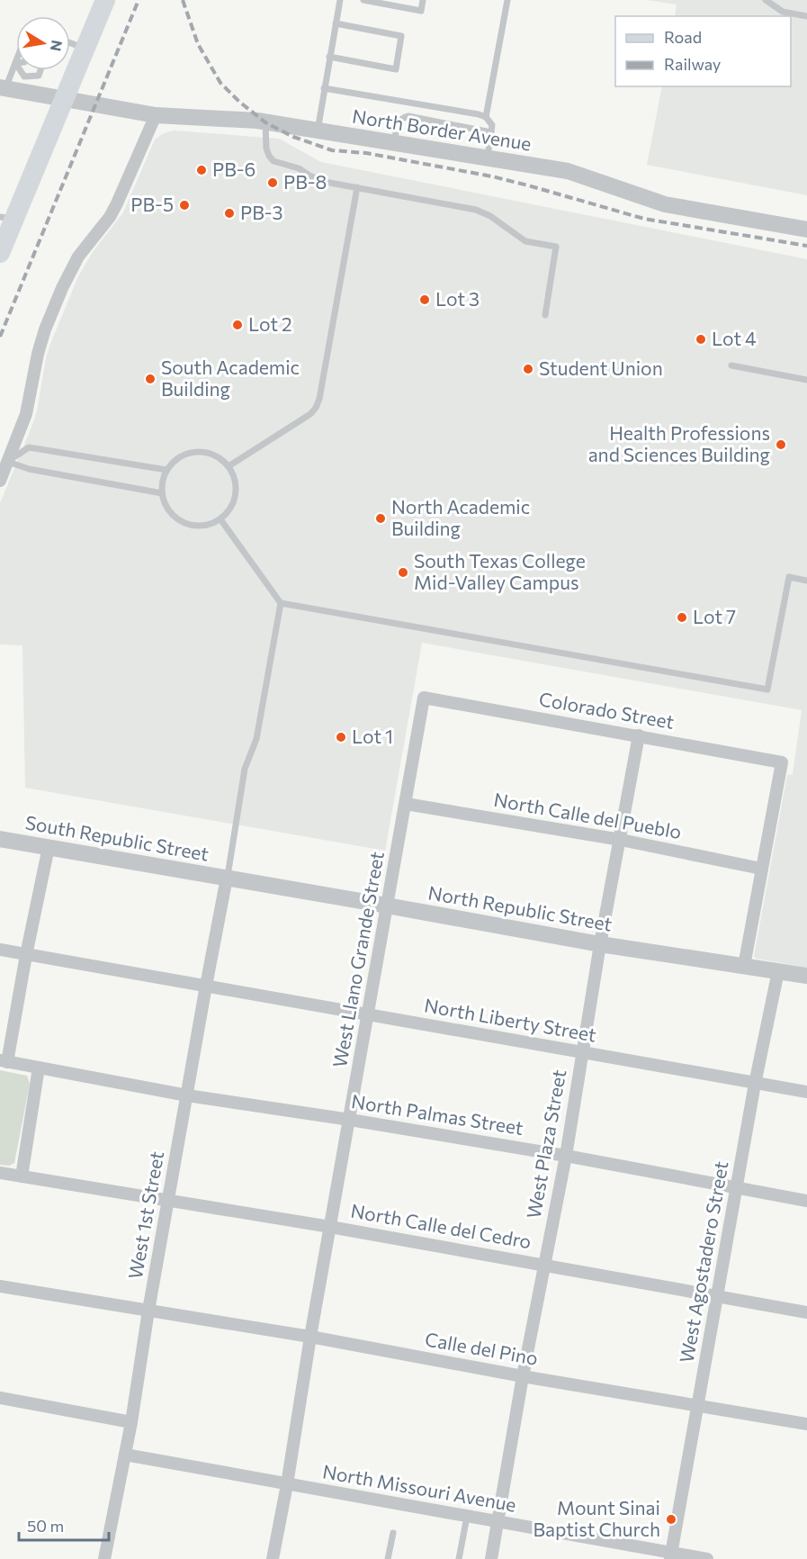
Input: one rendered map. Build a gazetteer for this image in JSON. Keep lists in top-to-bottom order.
{
  "streets": {
    "street": [
      "North Border Avenue",
      "Colorado Street",
      "North Calle del Pueblo",
      "South Republic Street",
      "North Republic Street",
      "West Llano Grande Street",
      "North Liberty Street",
      "North Palmas Street",
      "West Plaza Street",
      "West 1st Street",
      "North Calle del Cedro",
      "West Agostadero Street",
      "Calle del Pino",
      "North Missouri Avenue"
    ]
  },
  "crossings": [
    ["Colorado Street", "North Calle del Pueblo"],
    ["Colorado Street", "West Llano Grande Street"],
    ["Colorado Street", "West Plaza Street"],
    ["North Calle del Pueblo", "West Llano Grande Street"],
    ["North Calle del Pueblo", "West Plaza Street"],
    ["South Republic Street", "North Republic Street"],
    ["South Republic Street", "West 1st Street"],
    ["North Republic Street", "West Llano Grande Street"],
    ["North Republic Street", "West Plaza Street"],
    ["North Republic Street", "West 1st Street"],
    ["North Republic Street", "West Agostadero Street"],
    ["West Llano Grande Street", "North Liberty Street"],
    ["West Llano Grande Street", "North Palmas Street"],
    ["West Llano Grande Street", "North Calle del Cedro"],
    ["West Llano Grande Street", "Calle del Pino"],
    ["North Liberty Street", "West Plaza Street"],
    ["North Liberty Street", "West 1st Street"],
    ["North Liberty Street", "West Agostadero Street"],
    ["North Palmas Street", "West Plaza Street"],
    ["North Palmas Street", "West 1st Street"],
    ["North Palmas Street", "West Agostadero Street"],
    ["West Plaza Street", "North Calle del Cedro"],
    ["West Plaza Street", "Calle del Pino"],
    ["West Plaza Street", "North Missouri Avenue"],
    ["West 1st Street", "North Calle del Cedro"],
    ["West 1st Street", "Calle del Pino"],
    ["West 1st Street", "North Missouri Avenue"],
    ["North Calle del Cedro", "West Agostadero Street"],
    ["West Agostadero Street", "Calle del Pino"],
    ["West Agostadero Street", "North Missouri Avenue"]
  ],
  "places": [
    "PB-6",
    "PB-8",
    "PB-5",
    "PB-3",
    "Lot 3",
    "Lot 2",
    "Lot 4",
    "Student Union",
    "South Academic Building",
    "Health Professions and Sciences Building",
    "North Academic Building",
    "South Texas College Mid-Valley Campus",
    "Lot 7",
    "Lot 1",
    "Mount Sinai Baptist Church"
  ],
  "legend": ["Road", "Railway"],
  "scale_bar": "50 m",
  "north": "right"
}
